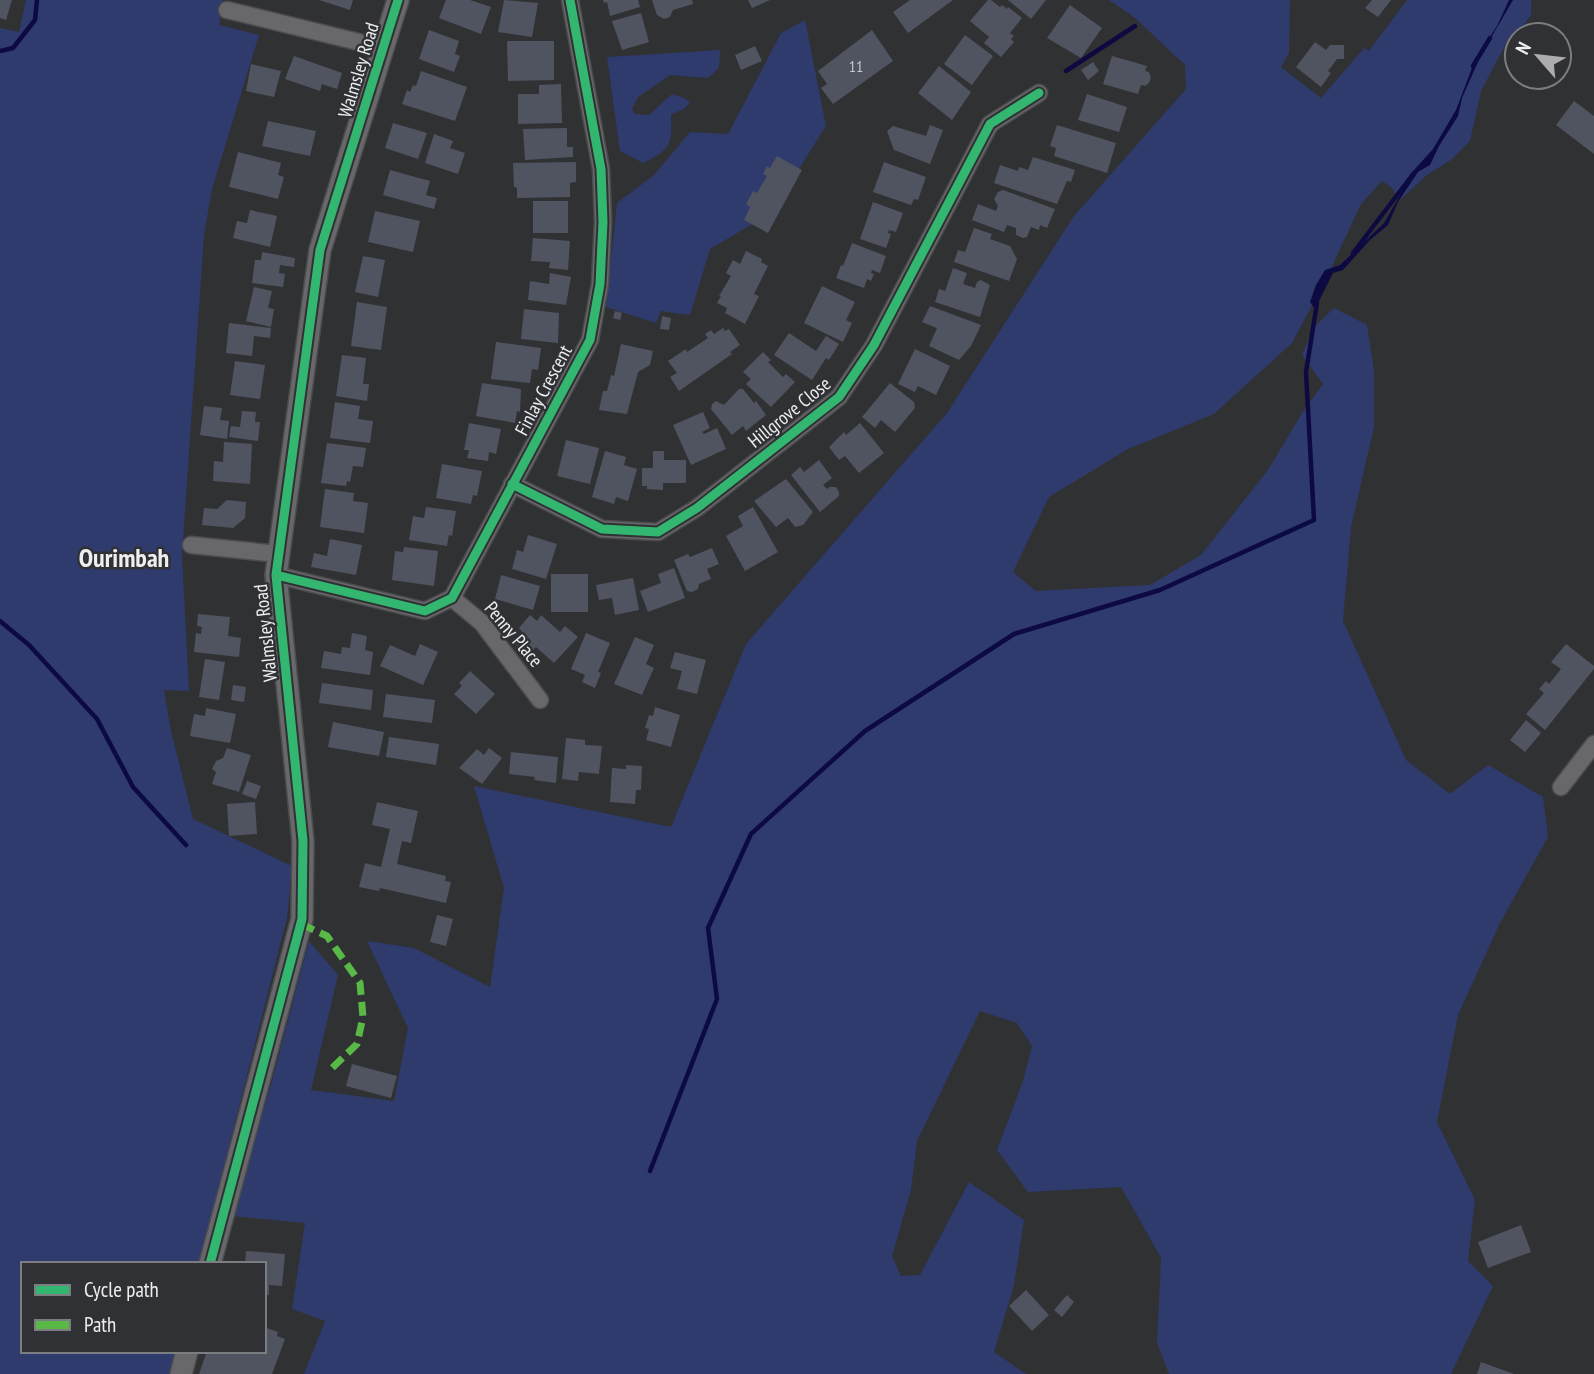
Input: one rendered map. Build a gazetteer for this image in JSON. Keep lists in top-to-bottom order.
{
  "streets": {
    "street": [
      "Walmsley Road",
      "Finlay Crescent",
      "Hillgrove Close",
      "Penny Place"
    ]
  },
  "crossings": [
    ["Finlay Crescent", "Hillgrove Close"],
    ["Finlay Crescent", "Penny Place"]
  ],
  "districts": ["Ourimbah"],
  "house_numbers": ["11"],
  "legend": ["Cycle path", "Path"],
  "north": "top left"
}
